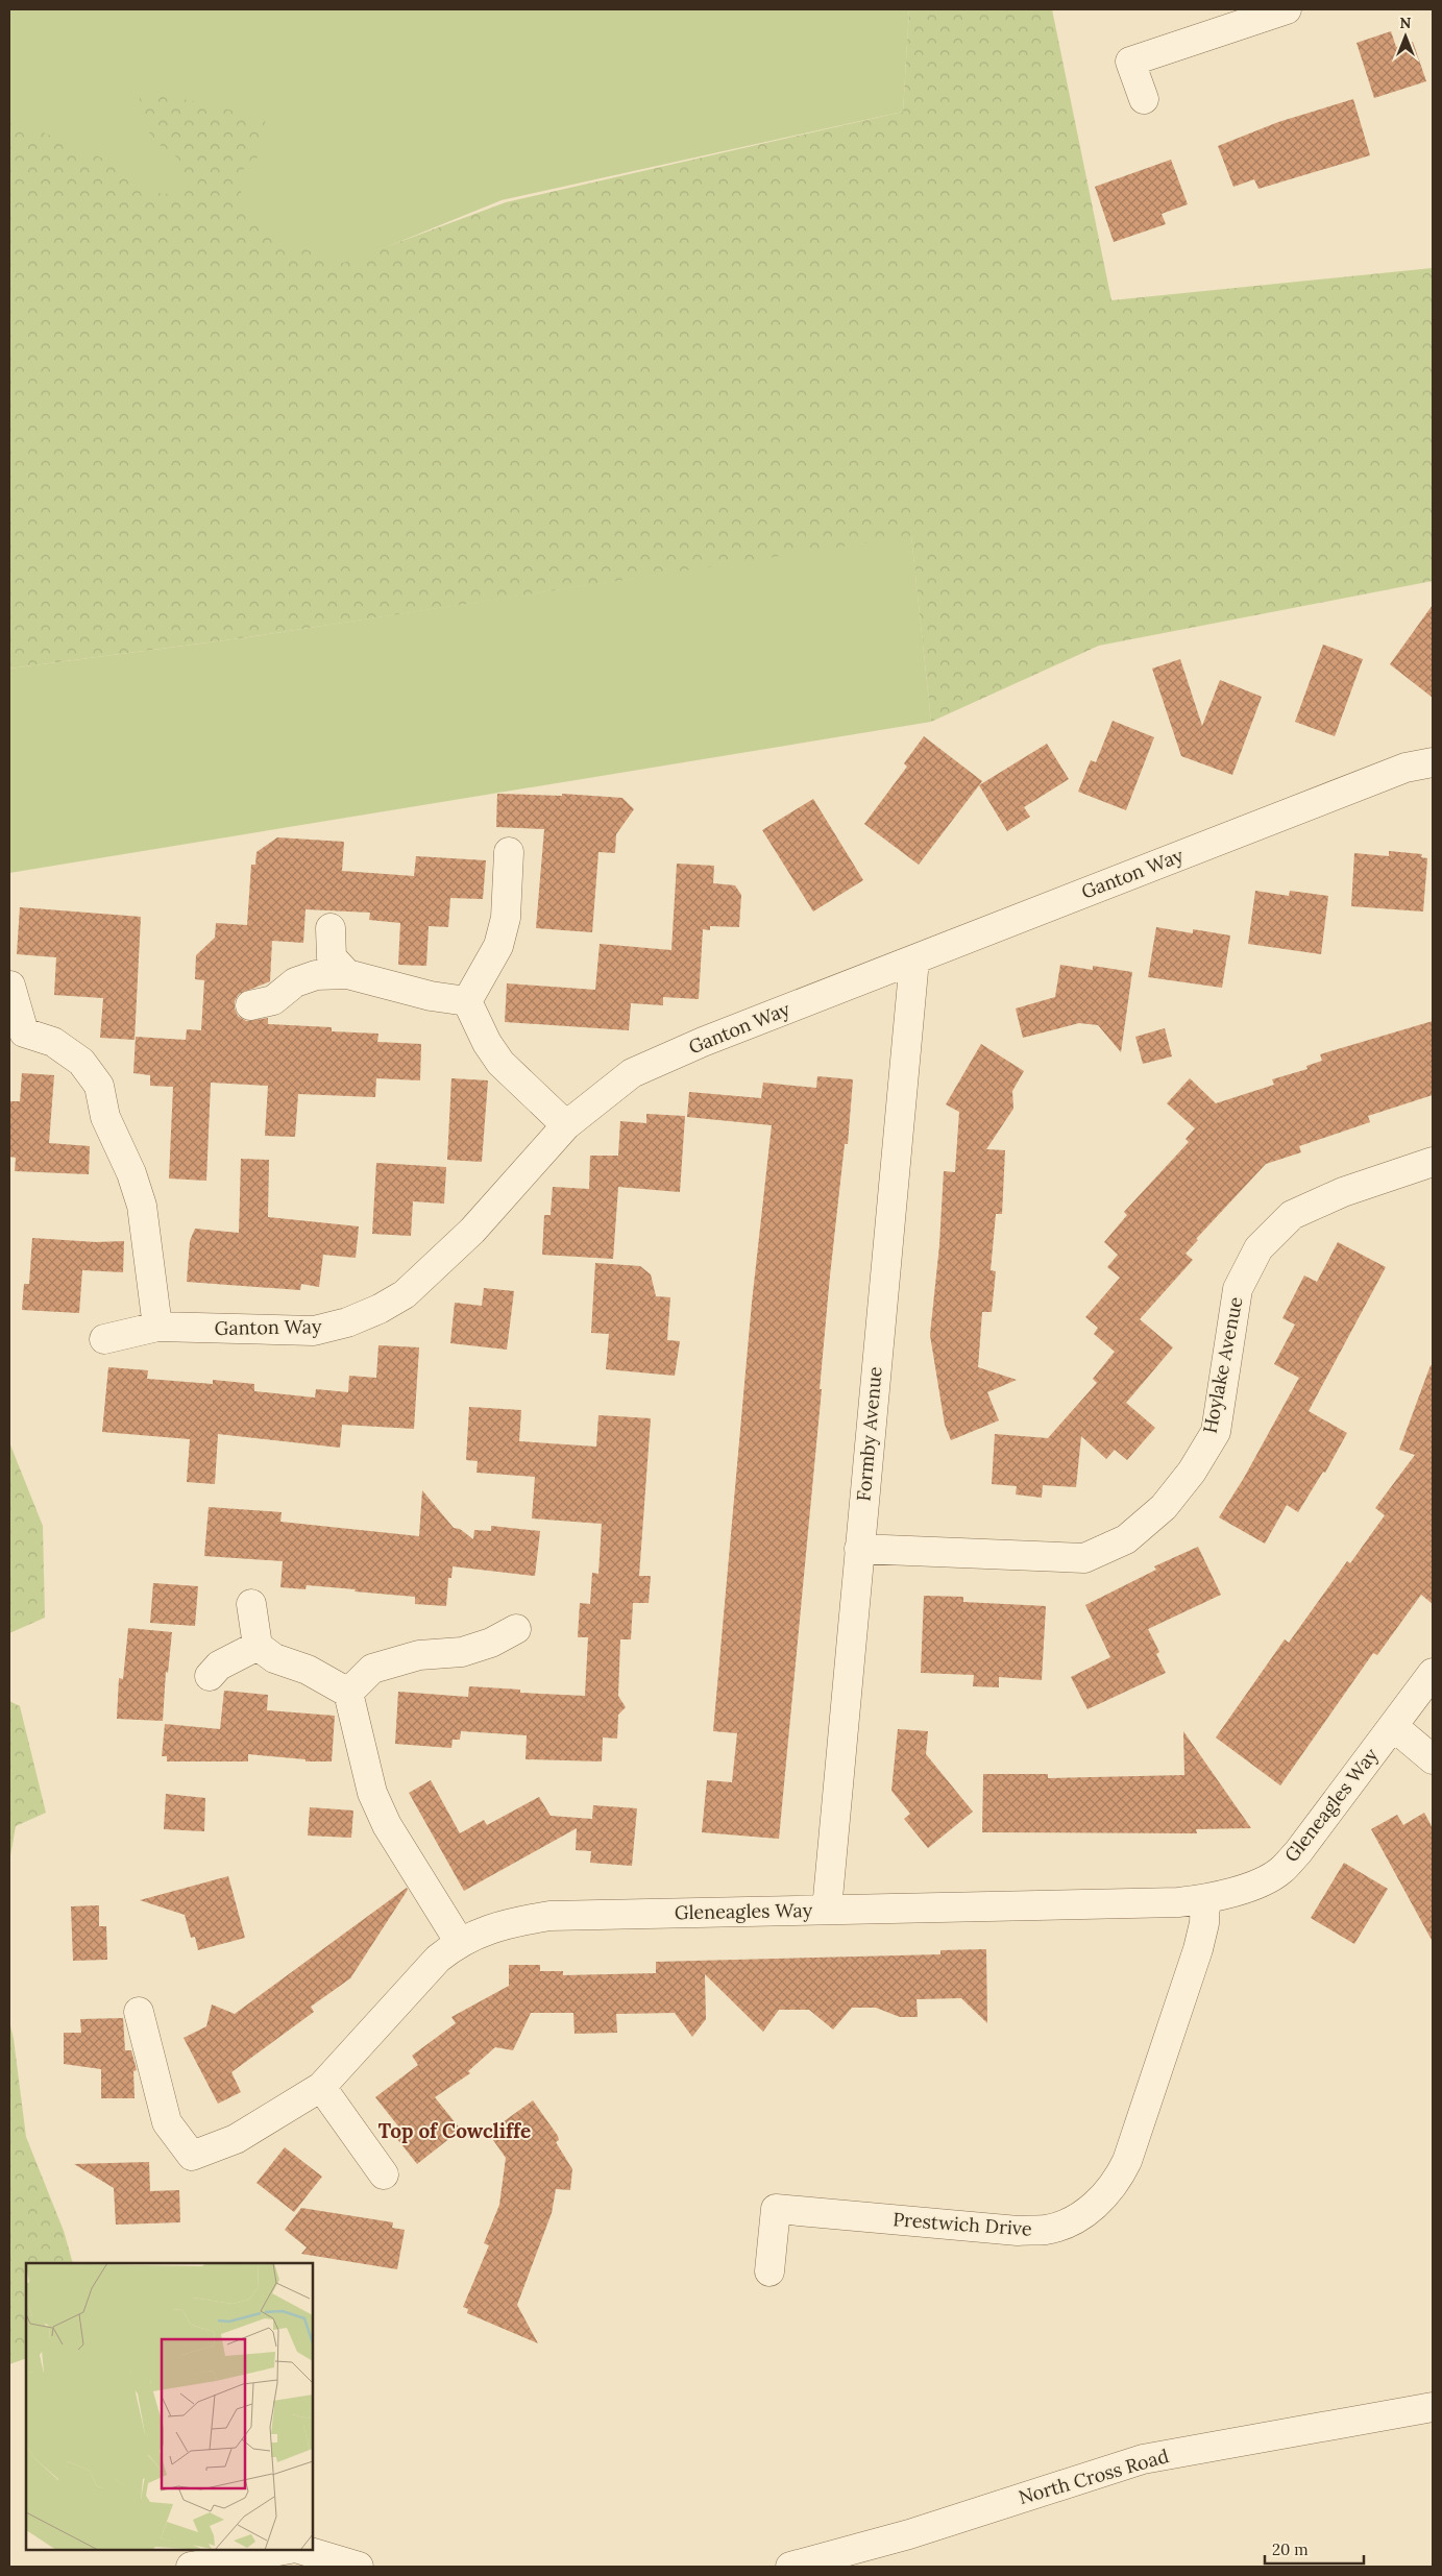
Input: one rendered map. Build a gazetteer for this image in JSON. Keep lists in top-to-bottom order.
{
  "streets": {
    "street": [
      "Ganton Way",
      "Hoylake Avenue",
      "Formby Avenue",
      "Gleneagles Way",
      "Prestwich Drive",
      "North Cross Road"
    ]
  },
  "crossings": [
    ["Ganton Way", "Formby Avenue"],
    ["Hoylake Avenue", "Formby Avenue"],
    ["Formby Avenue", "Gleneagles Way"],
    ["Gleneagles Way", "Prestwich Drive"]
  ],
  "districts": ["Top of Cowcliffe"],
  "scale_bar": "20 m",
  "north": "top"
}
